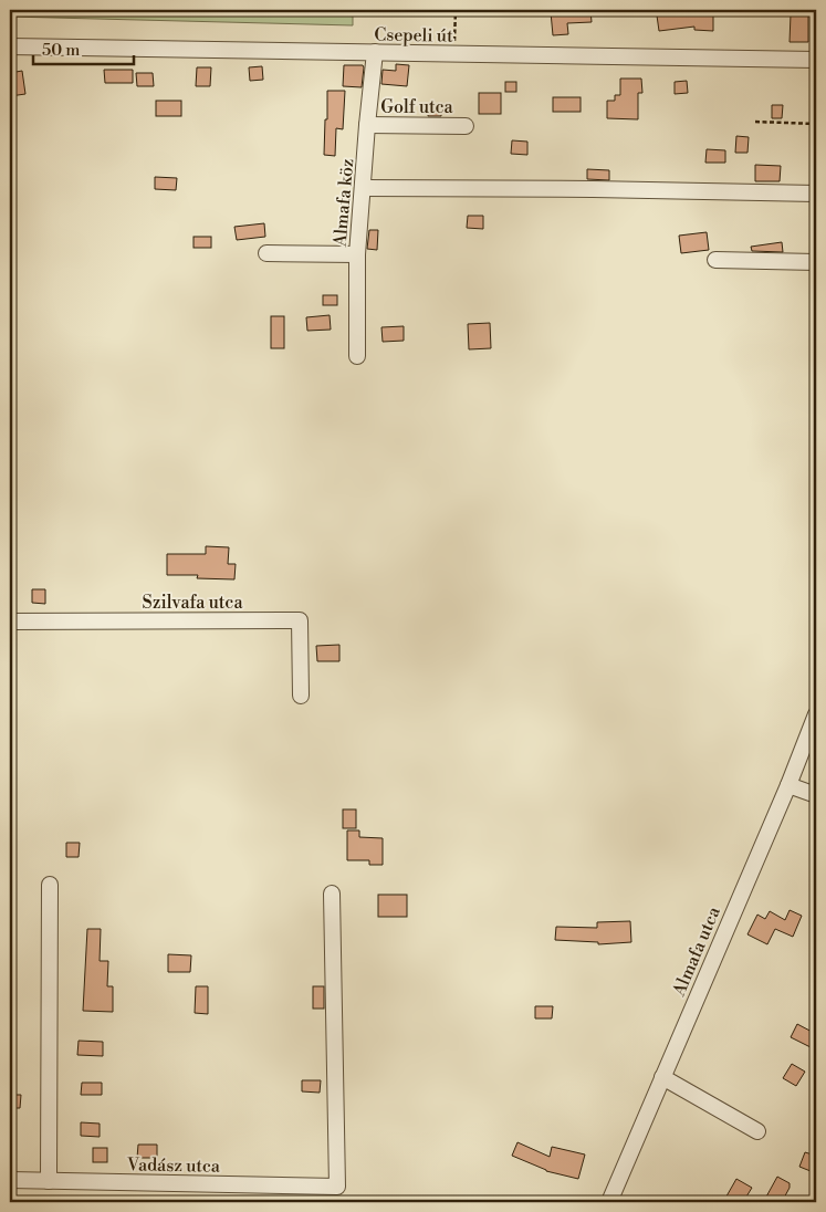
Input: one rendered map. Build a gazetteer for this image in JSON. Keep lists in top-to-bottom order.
{
  "streets": {
    "street": [
      "Csepeli út",
      "Golf utca",
      "Almafa köz",
      "Szilvafa utca",
      "Almafa utca",
      "Vadász utca"
    ]
  },
  "crossings": [
    ["Csepeli út", "Almafa köz"],
    ["Golf utca", "Almafa köz"]
  ],
  "scale_bar": "50 m"
}
